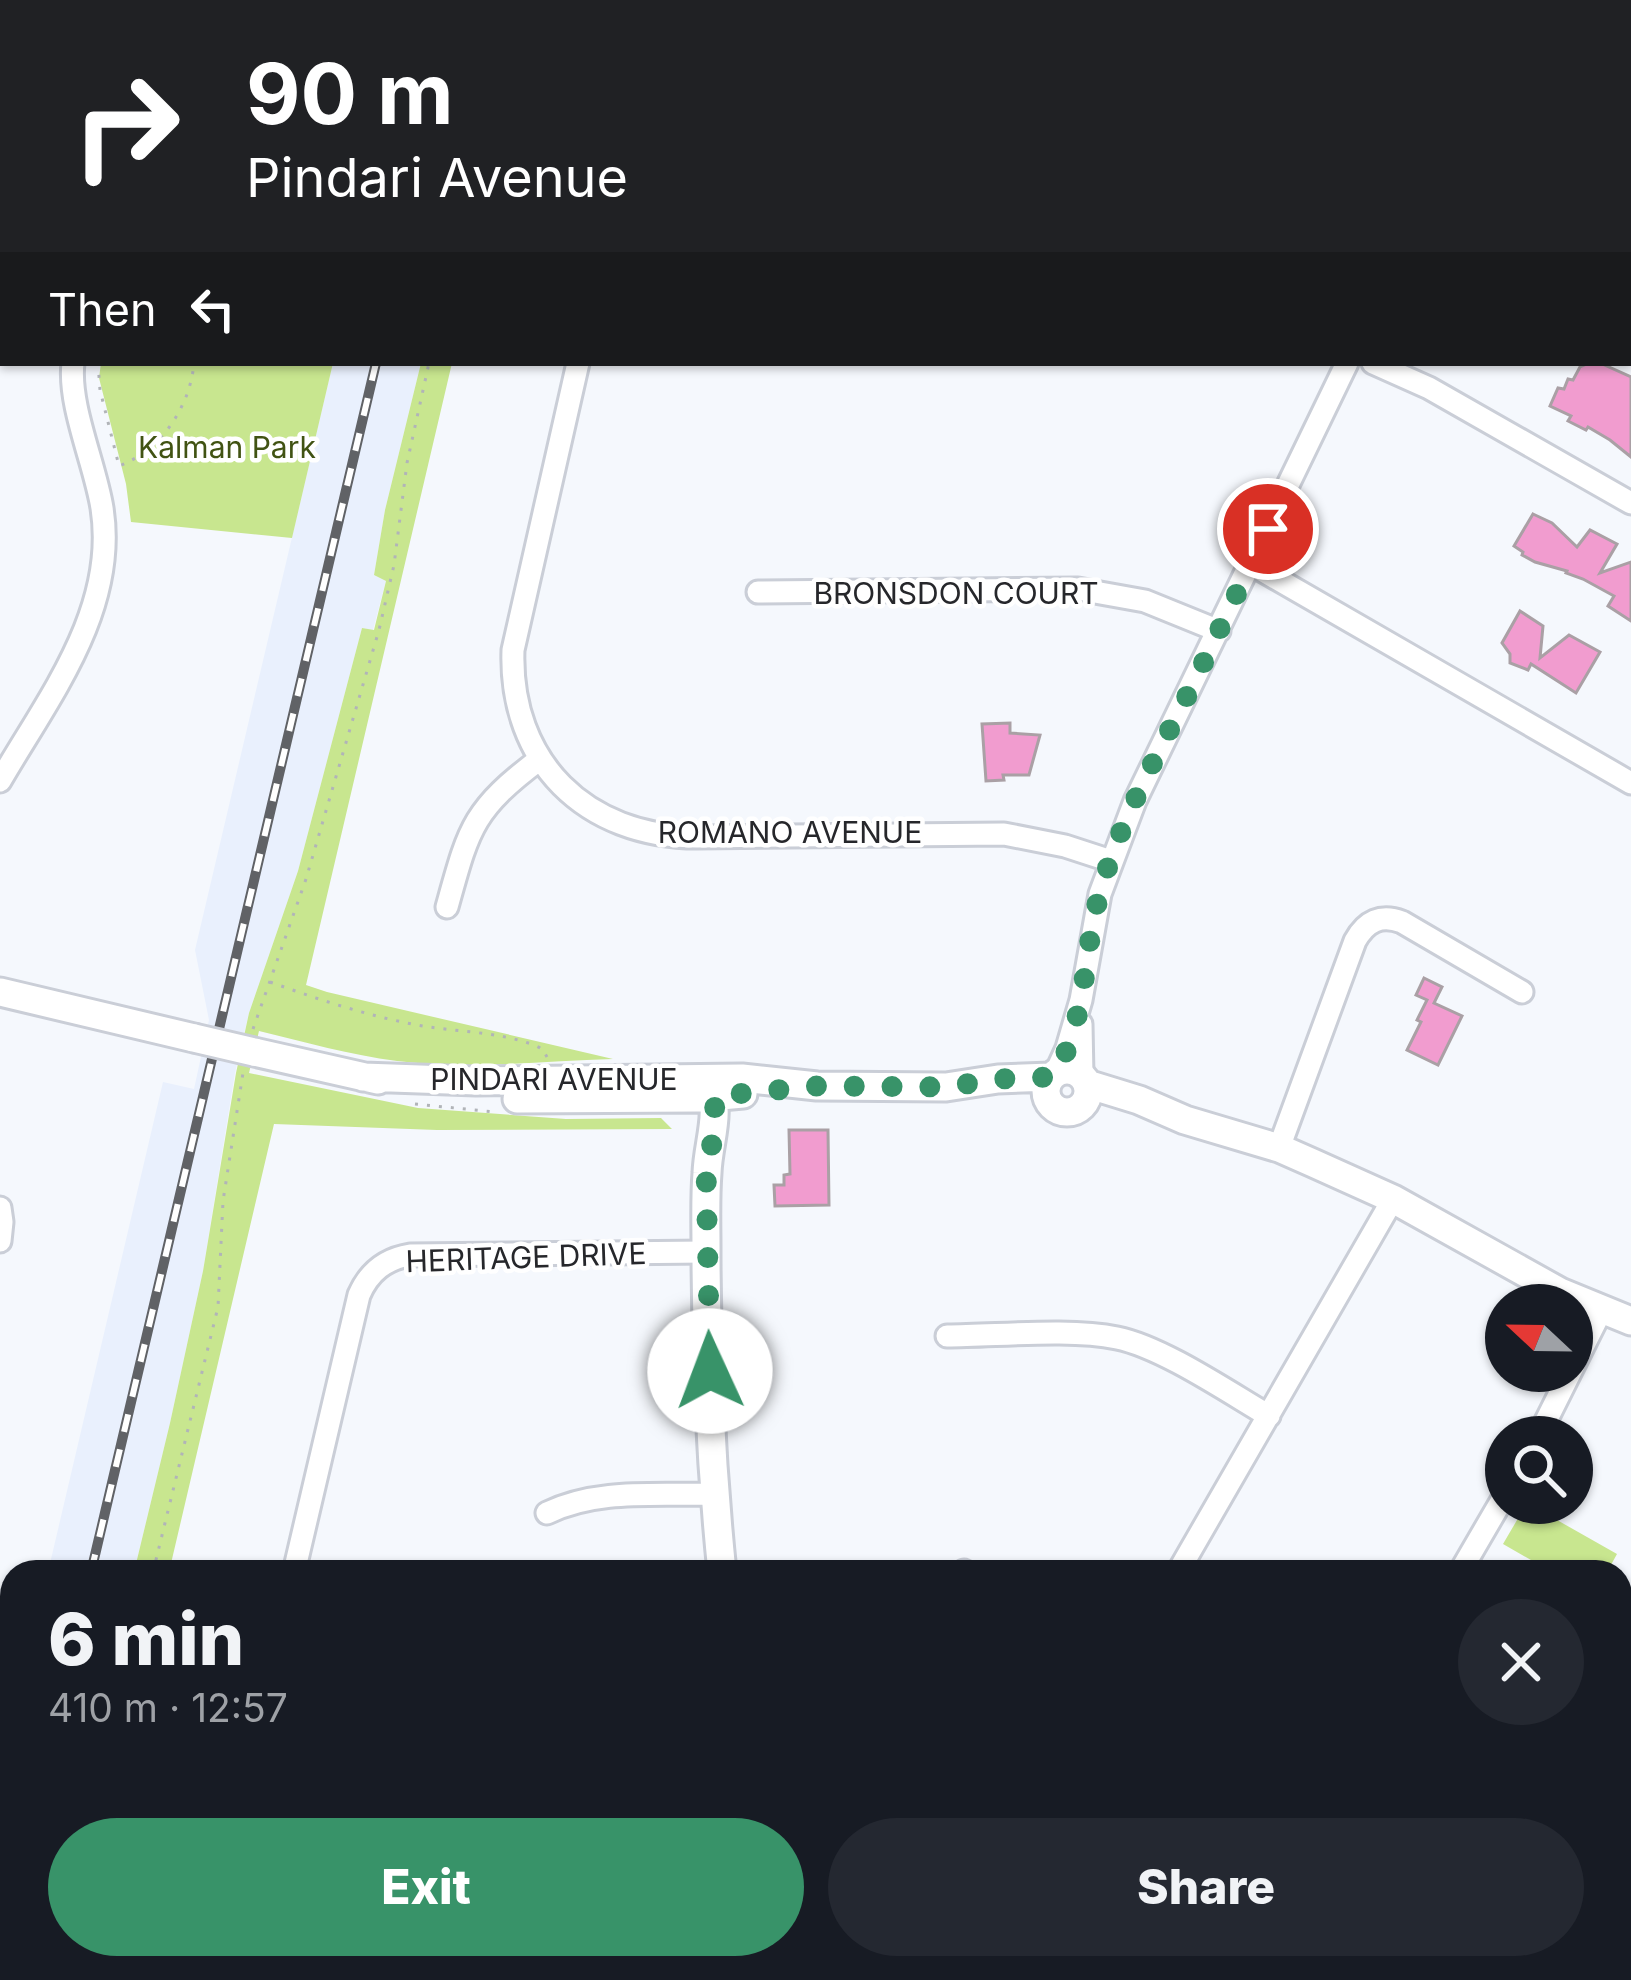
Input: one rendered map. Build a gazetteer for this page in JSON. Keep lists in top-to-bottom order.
{
  "streets": {
    "street": [
      "BRONSDON COURT",
      "ROMANO AVENUE",
      "PINDARI AVENUE",
      "HERITAGE DRIVE"
    ]
  },
  "parks": ["Kalman Park"],
  "north": "left",
  "page": {
    "turn": ["90 m", "Pindari Avenue"],
    "then": "Then",
    "heading": ["6 min", "410 m · 12:57"],
    "buttons": ["Exit", "Share"]
  }
}
